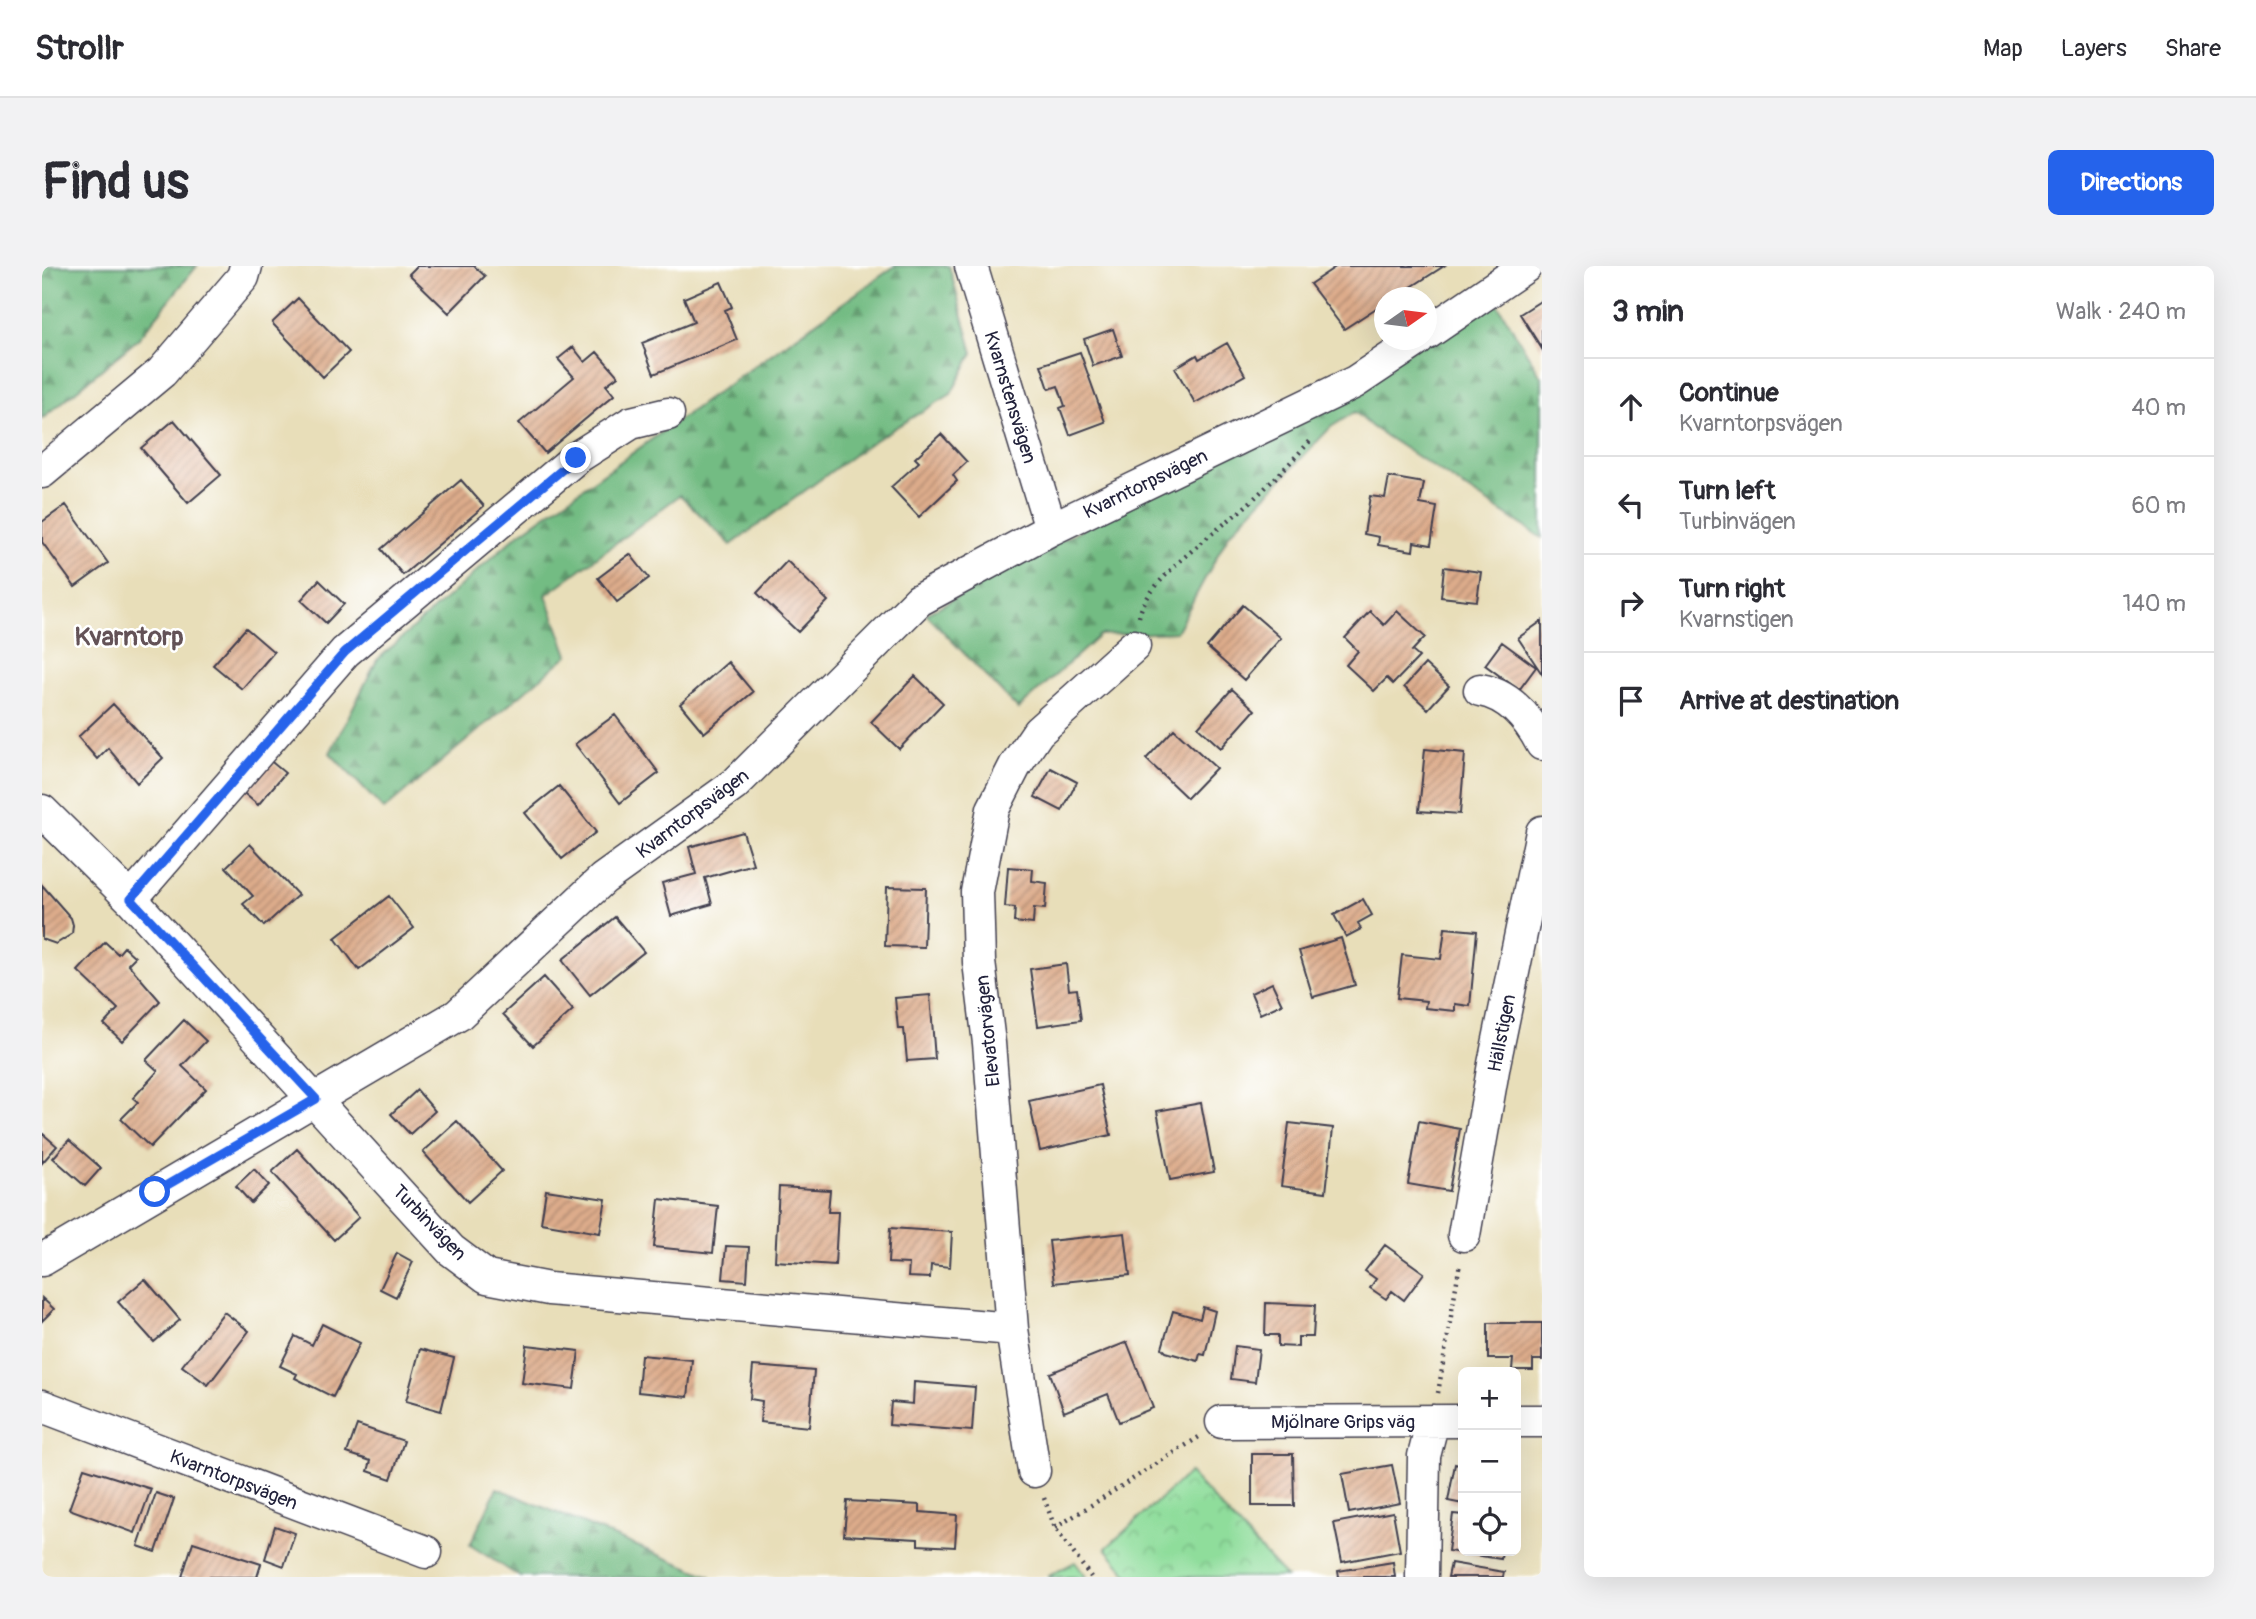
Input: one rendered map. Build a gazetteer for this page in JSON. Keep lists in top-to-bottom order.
{
  "streets": {
    "street": [
      "Kvarnstensvägen",
      "Kvarntorpsvägen",
      "Elevatorvägen",
      "Hällstigen",
      "Turbinvägen",
      "Mjölnare Grips väg"
    ]
  },
  "crossings": [
    ["Kvarnstensvägen", "Kvarntorpsvägen"],
    ["Kvarntorpsvägen", "Turbinvägen"],
    ["Elevatorvägen", "Turbinvägen"]
  ],
  "districts": ["Kvarntorp"],
  "north": "right",
  "page": {
    "header": "Strollr",
    "nav": ["Map", "Layers", "Share"],
    "buttons": "Directions",
    "title": "Find us",
    "heading": ["3 min", "Walk · 240 m"],
    "list": [
      ["Continue", "Kvarntorpsvägen", "40 m"],
      ["Turn left", "Turbinvägen", "60 m"],
      ["Turn right", "Kvarnstigen", "140 m"],
      "Arrive at destination"
    ],
    "map_buttons": ["+", "−"]
  }
}
